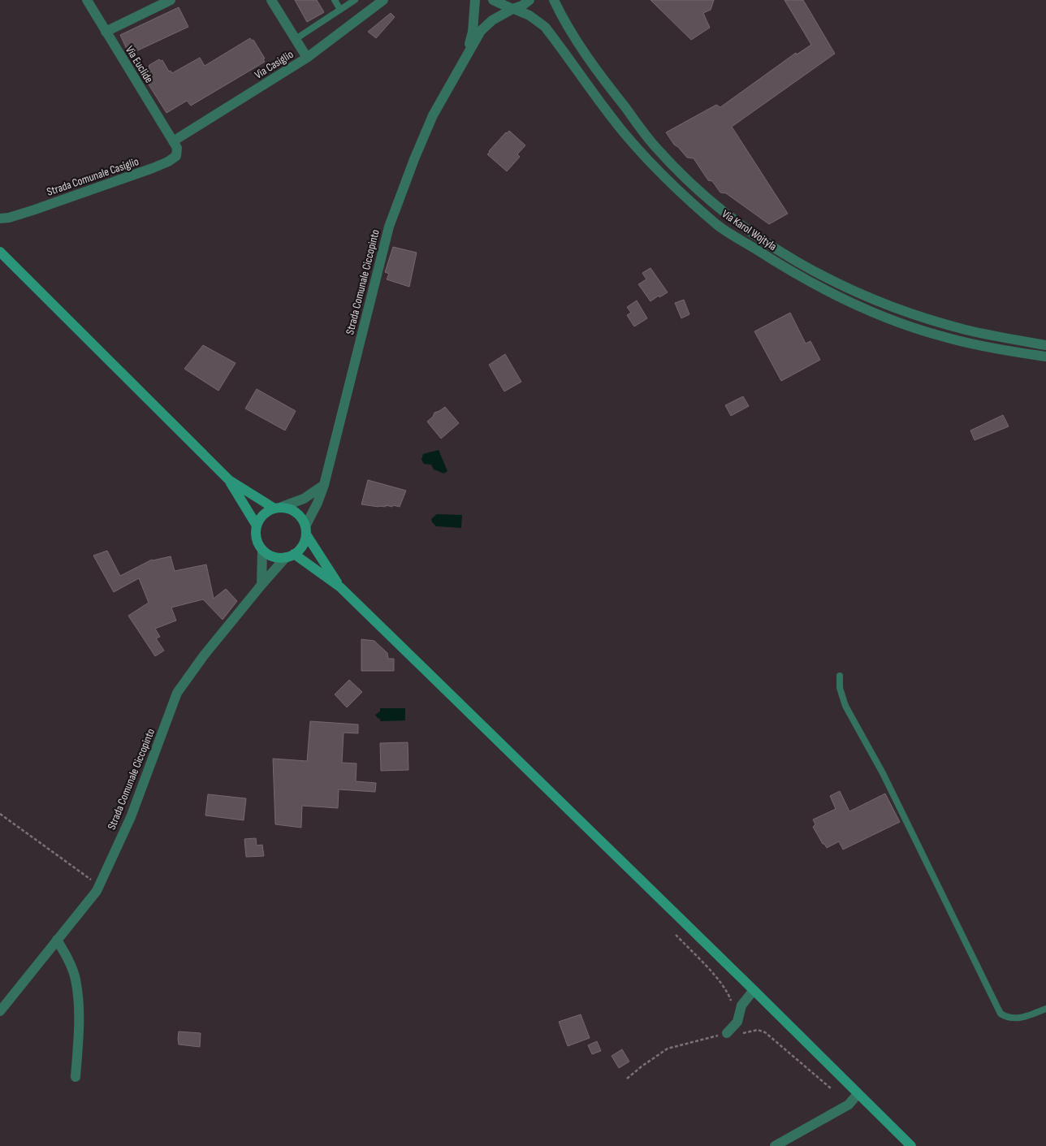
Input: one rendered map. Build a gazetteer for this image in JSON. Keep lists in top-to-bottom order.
{
  "streets": {
    "street": [
      "Via Euclide",
      "Via Casiglio",
      "Strada Comunale Casiglio",
      "Via Karol Wojtyla",
      "Strada Comunale Ciccopinto"
    ]
  },
  "crossings": [
    ["Via Euclide", "Via Casiglio"],
    ["Via Euclide", "Strada Comunale Casiglio"],
    ["Via Casiglio", "Strada Comunale Casiglio"],
    ["Via Karol Wojtyla", "Strada Comunale Ciccopinto"]
  ]
}
